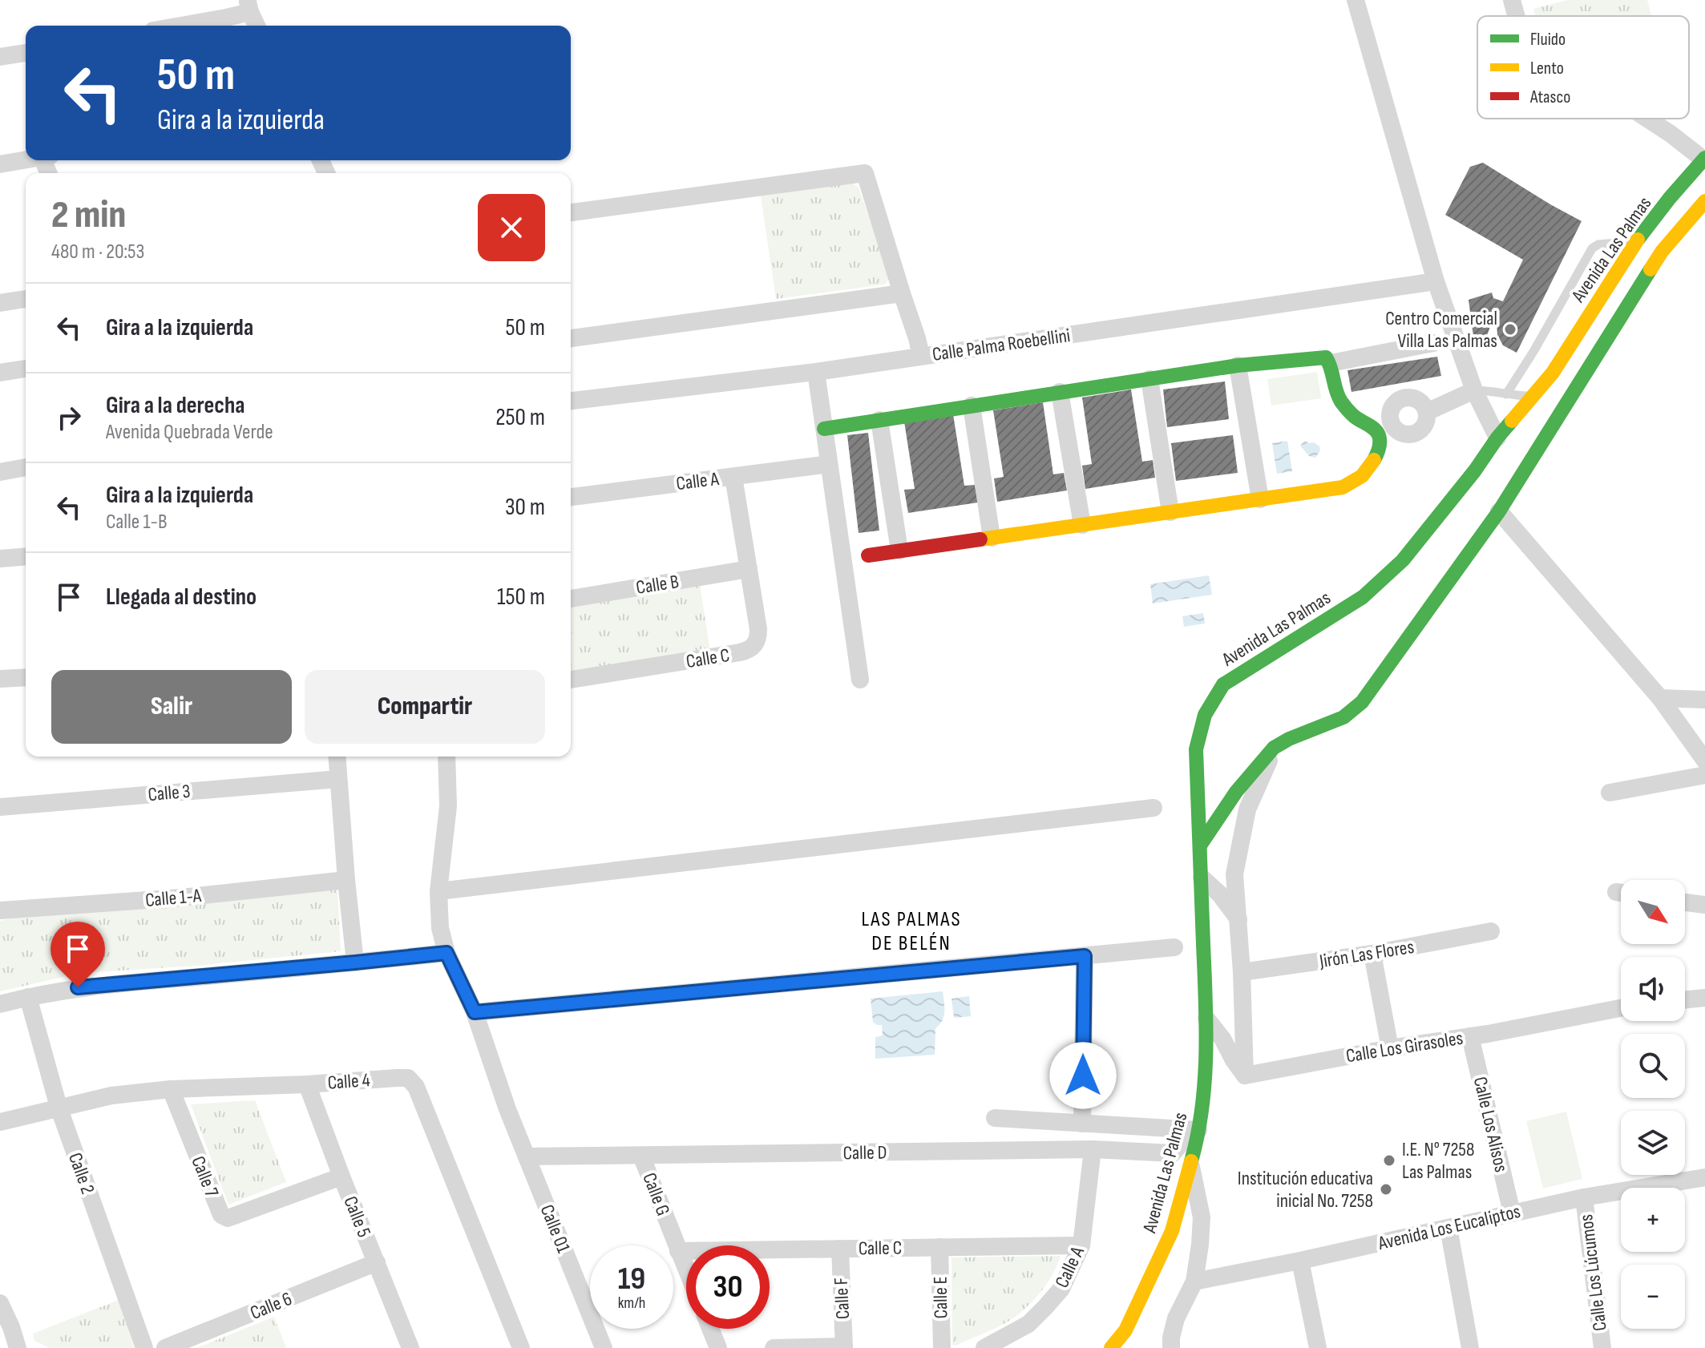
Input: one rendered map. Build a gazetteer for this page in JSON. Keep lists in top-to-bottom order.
{
  "streets": {
    "street": [
      "Avenida Las Palmas",
      "Calle Palma Roebellini",
      "Calle A",
      "Calle B",
      "Calle C",
      "Calle 3",
      "Calle 1-A",
      "Jirón Las Flores",
      "Calle Los Girasoles",
      "Calle 4",
      "Calle Los Alisos",
      "Calle D",
      "Calle 2",
      "Calle 7",
      "Calle G",
      "Calle 5",
      "Avenida Los Eucaliptos",
      "Calle 01",
      "Calle Los Lúcumos",
      "Calle E",
      "Calle F",
      "Calle 6"
    ]
  },
  "crossings": [
    ["Avenida Las Palmas", "Calle D"],
    ["Calle A", "Calle C"],
    ["Calle A", "Calle D"],
    ["Calle B", "Calle C"],
    ["Calle C", "Calle G"],
    ["Calle C", "Calle E"],
    ["Calle C", "Calle F"],
    ["Calle Los Girasoles", "Calle Los Alisos"],
    ["Calle 4", "Calle 2"],
    ["Calle 4", "Calle 7"],
    ["Calle 4", "Calle 5"],
    ["Calle Los Alisos", "Avenida Los Eucaliptos"],
    ["Calle D", "Calle G"],
    ["Calle D", "Calle 01"],
    ["Calle 7", "Calle 5"],
    ["Calle 5", "Calle 6"],
    ["Avenida Los Eucaliptos", "Calle Los Lúcumos"]
  ],
  "districts": ["LAS PALMAS DE BELÉN"],
  "places": ["Centro Comercial Villa Las Palmas", "I.E. N° 7258 Las Palmas", "Institución educativa inicial No. 7258"],
  "legend": ["Fluido", "Lento", "Atasco"],
  "north": "bottom right",
  "page": {
    "turn": ["50 m", "Gira a la izquierda"],
    "heading": ["2 min", "480 m · 20:53"],
    "list": [
      {
        "name": "Gira a la izquierda",
        "value": "50 m"
      },
      {
        "name": "Gira a la derecha",
        "note": "Avenida Quebrada Verde",
        "value": "250 m"
      },
      {
        "name": "Gira a la izquierda",
        "note": "Calle 1-B",
        "value": "30 m"
      },
      {
        "name": "Llegada al destino",
        "value": "150 m"
      }
    ],
    "buttons": ["Salir", "Compartir"],
    "map_buttons": ["+", "−"],
    "speed": "19 km/h",
    "limit": "30"
  }
}
